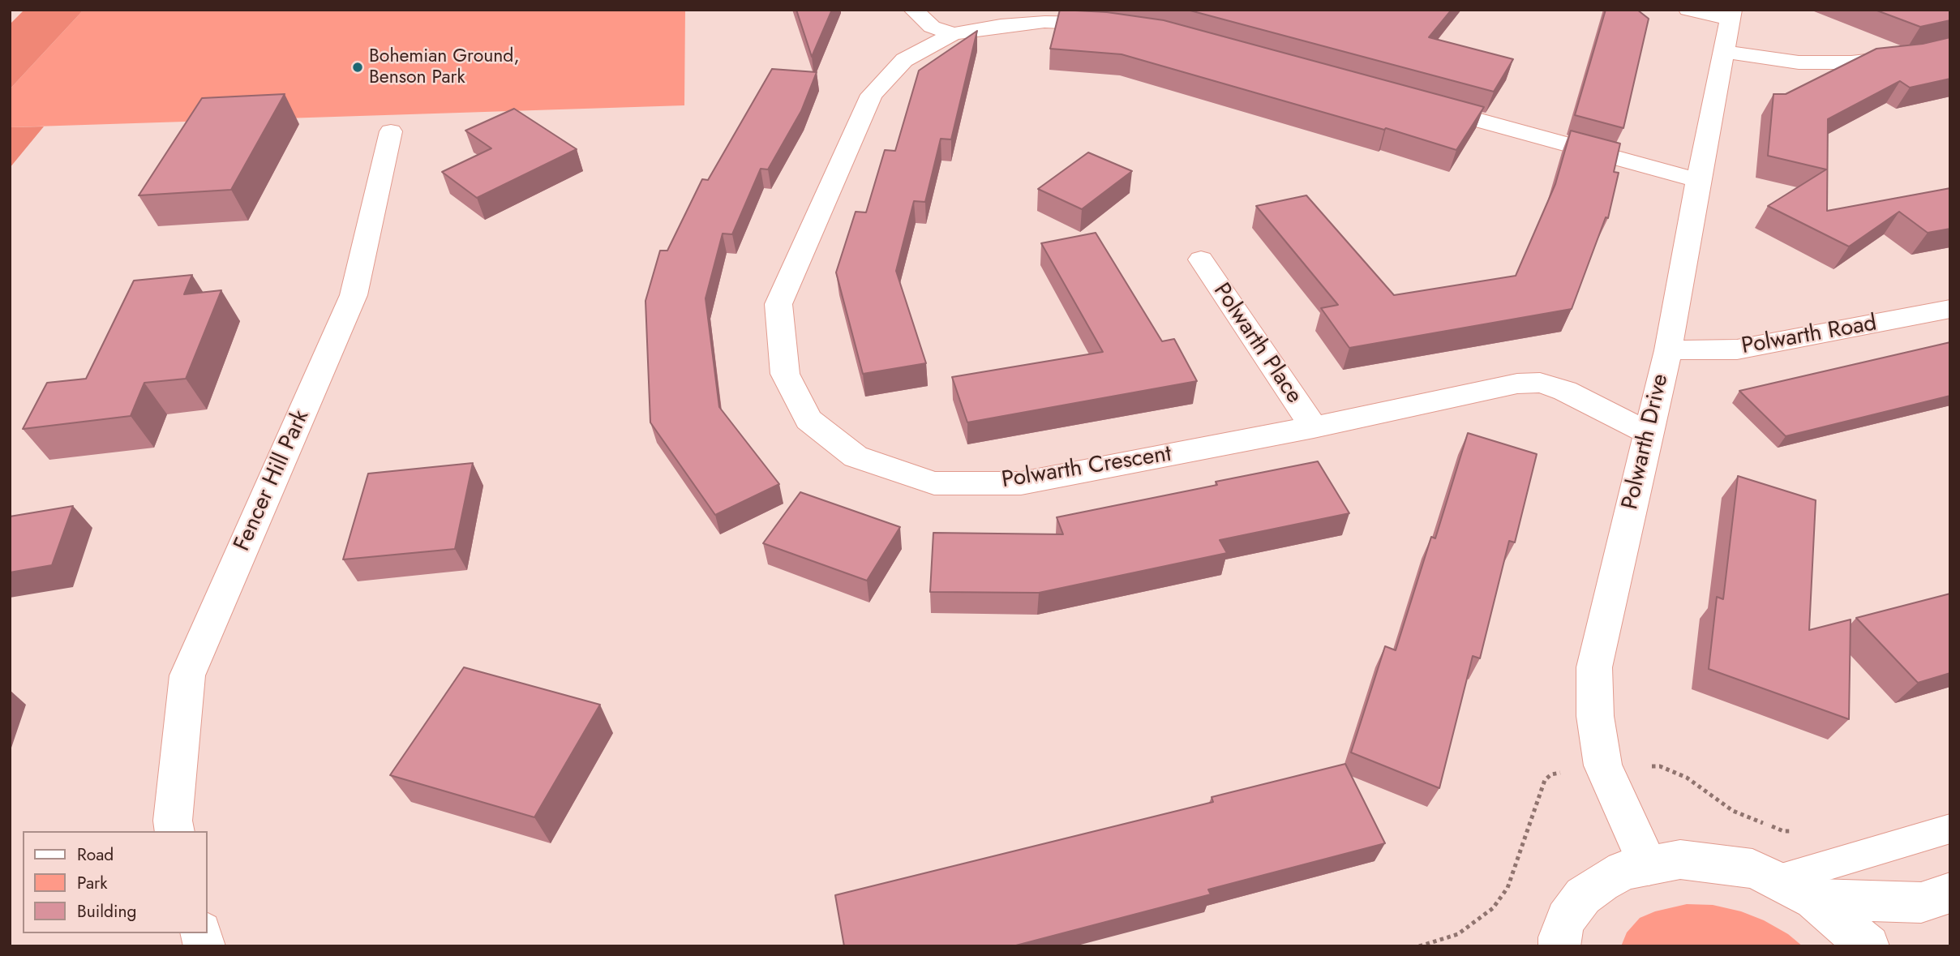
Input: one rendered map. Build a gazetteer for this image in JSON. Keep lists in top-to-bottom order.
{
  "streets": {
    "street": [
      "Polwarth Road",
      "Polwarth Place",
      "Polwarth Drive",
      "Polwarth Crescent",
      "Fencer Hill Park"
    ]
  },
  "crossings": [
    ["Polwarth Road", "Polwarth Drive"],
    ["Polwarth Place", "Polwarth Crescent"],
    ["Polwarth Drive", "Polwarth Crescent"]
  ],
  "places": ["Bohemian Ground, Benson Park"],
  "legend": ["Road", "Park", "Building"]
}
